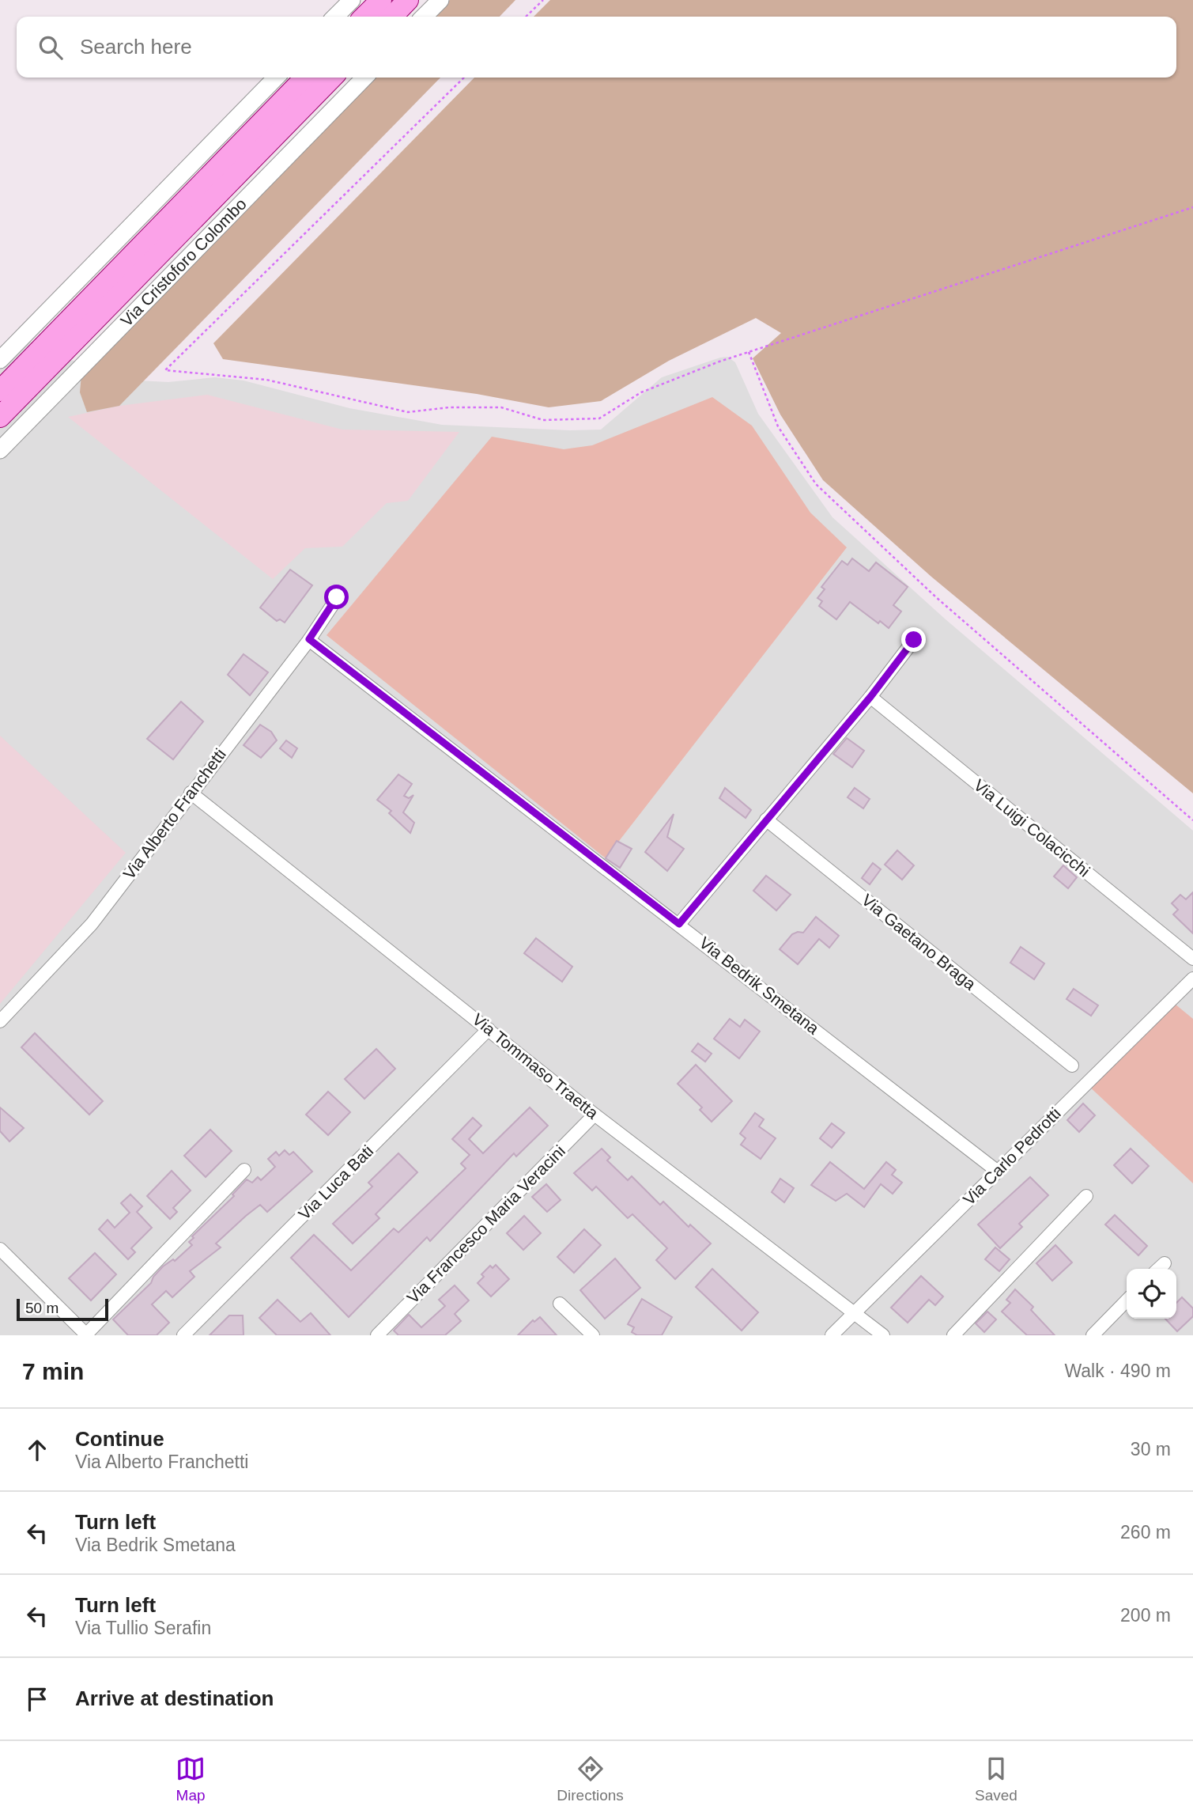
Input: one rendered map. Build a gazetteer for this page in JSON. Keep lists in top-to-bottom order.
{
  "streets": {
    "main road": ["Via Cristoforo Colombo"],
    "street": [
      "Via Alberto Franchetti",
      "Via Luigi Colacicchi",
      "Via Gaetano Braga",
      "Via Bedrik Smetana",
      "Via Tommaso Traetta",
      "Via Carlo Pedrotti",
      "Via Luca Bati",
      "Via Francesco Maria Veracini"
    ]
  },
  "crossings": [
    ["Via Alberto Franchetti", "Via Bedrik Smetana"],
    ["Via Alberto Franchetti", "Via Tommaso Traetta"],
    ["Via Bedrik Smetana", "Via Carlo Pedrotti"],
    ["Via Tommaso Traetta", "Via Carlo Pedrotti"],
    ["Via Tommaso Traetta", "Via Luca Bati"],
    ["Via Tommaso Traetta", "Via Francesco Maria Veracini"]
  ],
  "scale_bar": "50 m",
  "page": {
    "search": "Search here",
    "scale": "50 m",
    "heading": ["7 min", "Walk · 490 m"],
    "list": [
      ["Continue", "Via Alberto Franchetti", "30 m"],
      ["Turn left", "Via Bedrik Smetana", "260 m"],
      ["Turn left", "Via Tullio Serafin", "200 m"],
      "Arrive at destination"
    ],
    "nav": ["Map", "Directions", "Saved"]
  }
}
